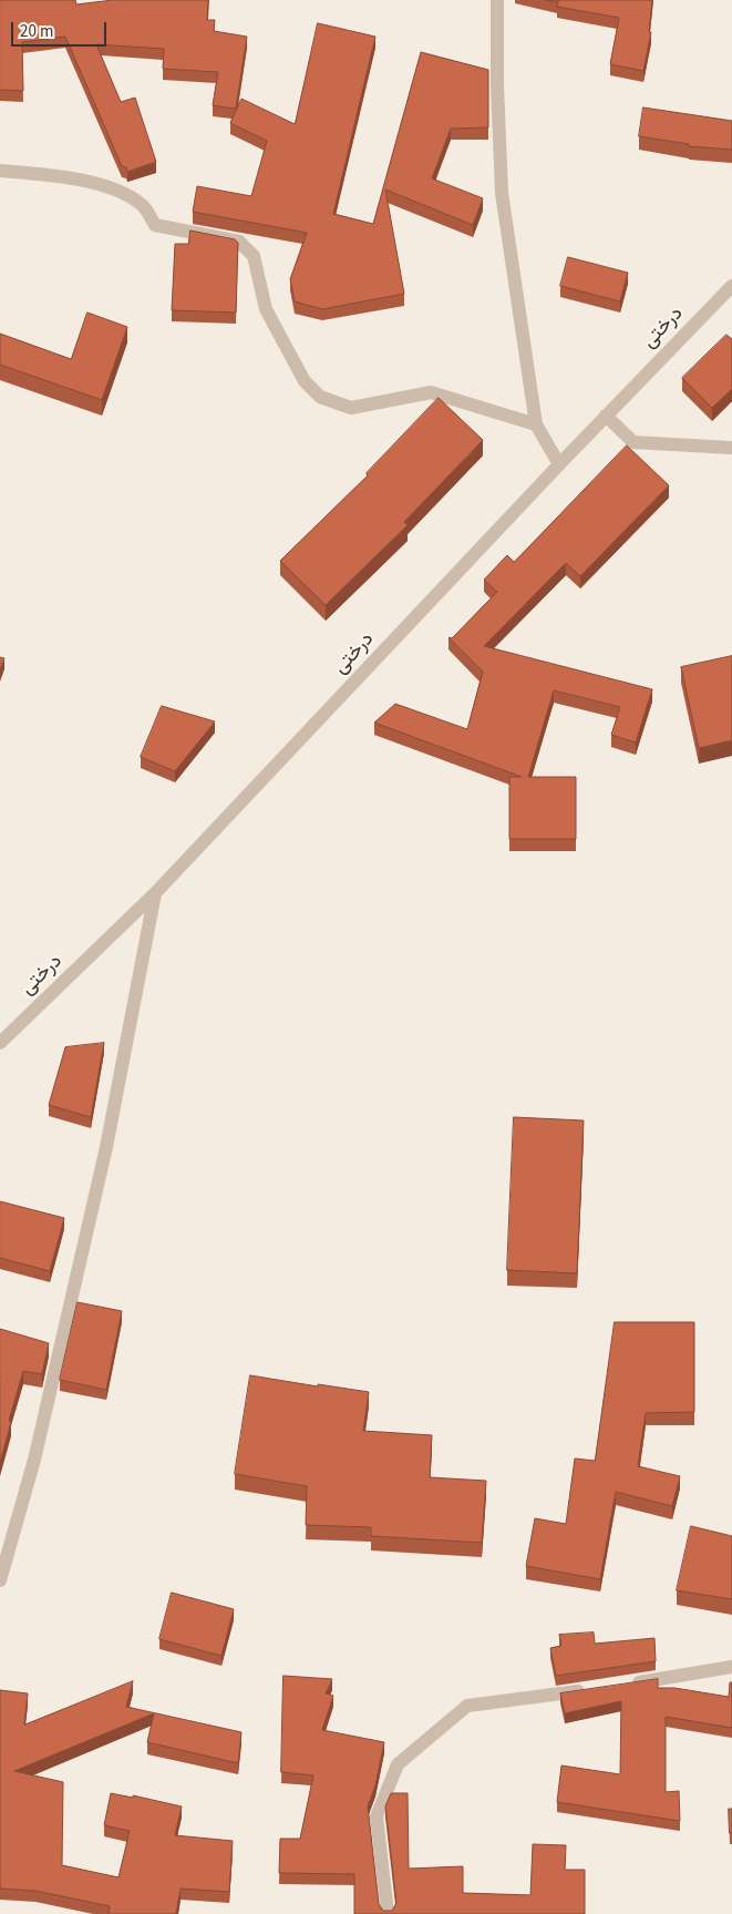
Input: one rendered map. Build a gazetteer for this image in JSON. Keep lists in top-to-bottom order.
{
  "streets": {
    "street": ["درختی"]
  },
  "scale_bar": "20 m"
}
